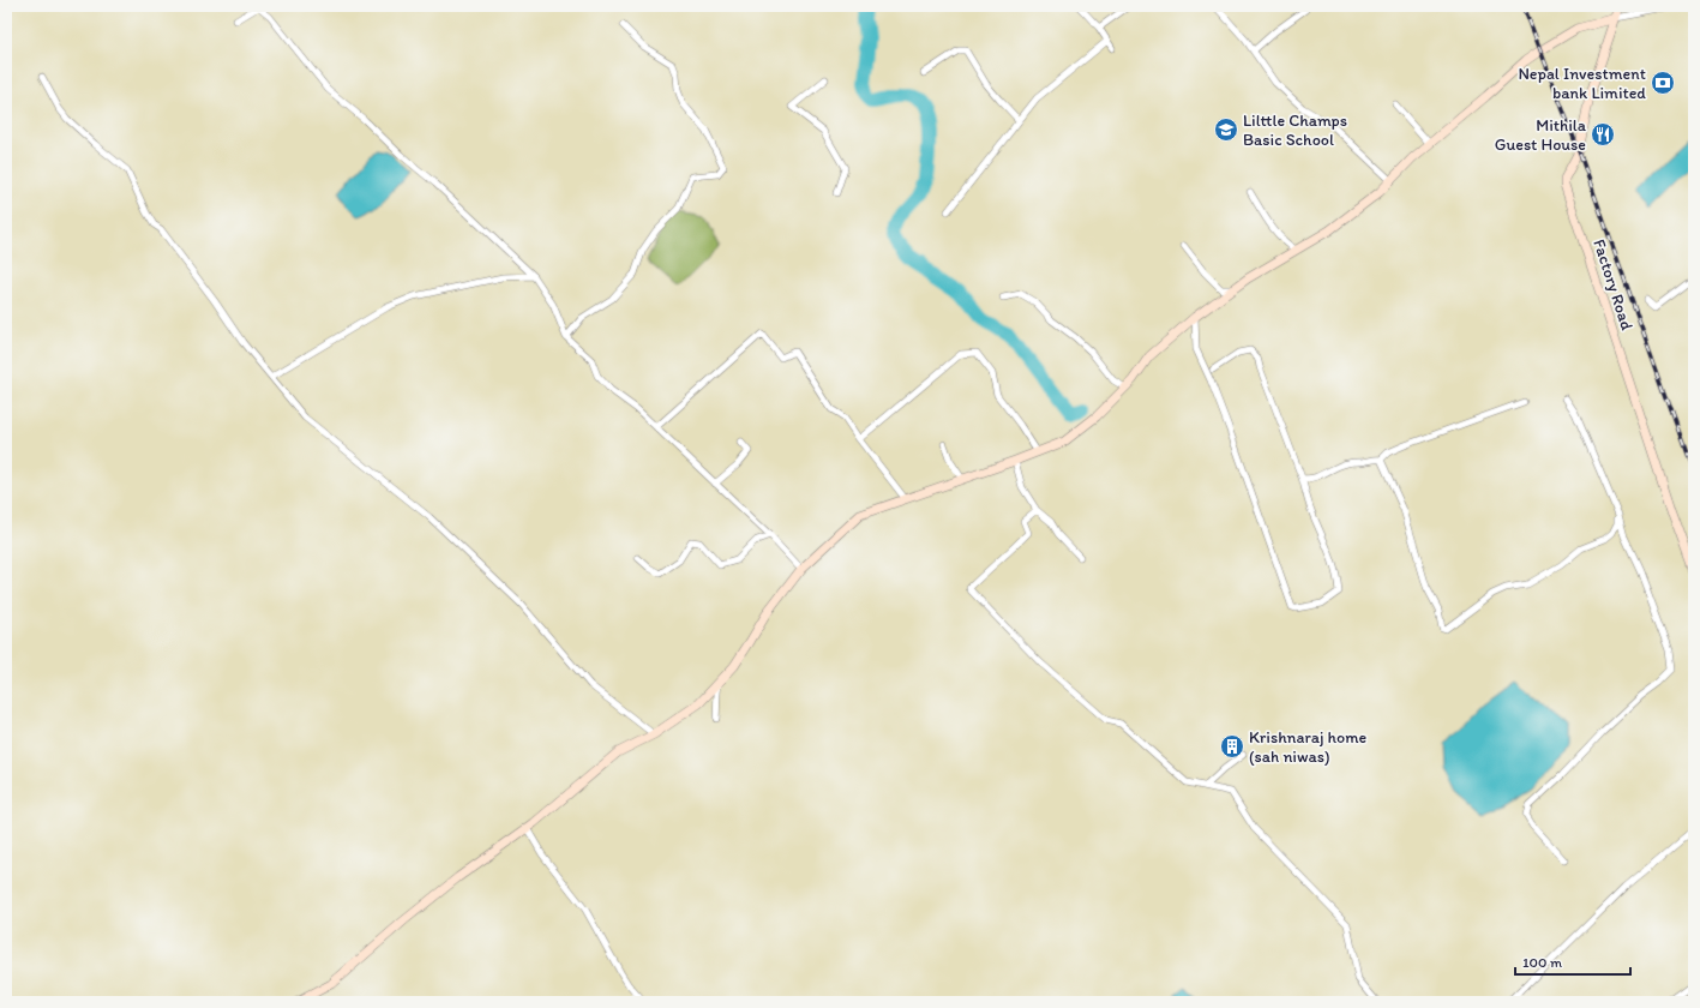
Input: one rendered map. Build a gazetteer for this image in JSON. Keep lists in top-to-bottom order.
{
  "streets": {
    "main road": ["Factory Road"]
  },
  "places": {
    "bank": ["Nepal Investment bank Limited"],
    "school or university": ["Lilttle Champs Basic School"],
    "restaurant": ["Mithila Guest House"],
    "building": ["Krishnaraj home (sah niwas)"]
  },
  "scale_bar": "100 m"
}
